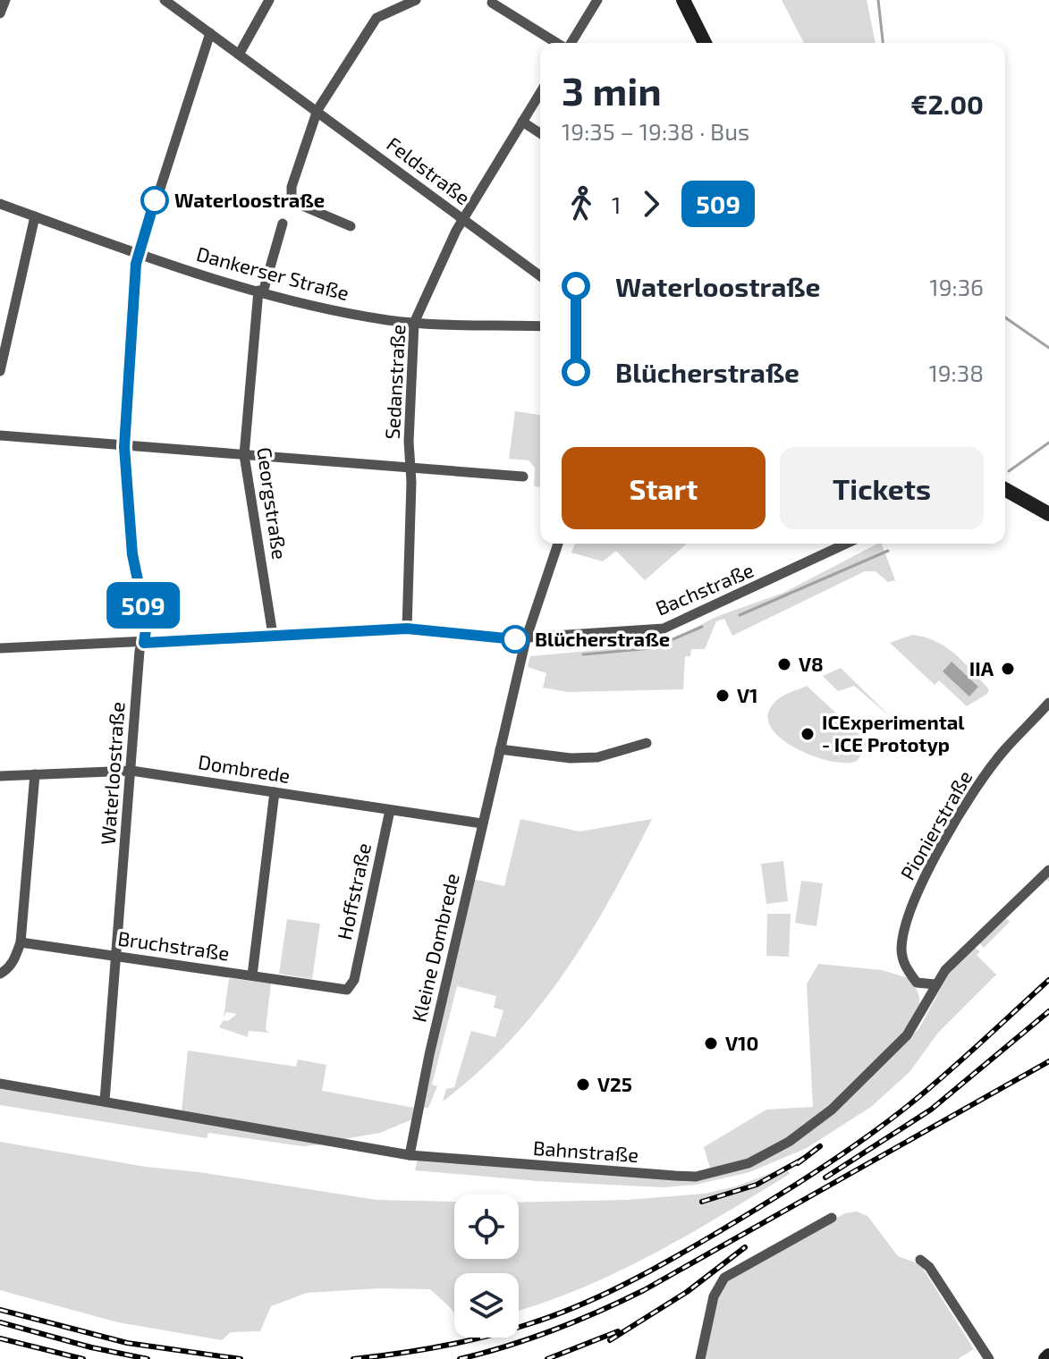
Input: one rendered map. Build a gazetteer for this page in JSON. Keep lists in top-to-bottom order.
{
  "streets": {
    "street": [
      "Feldstraße",
      "Dankerser Straße",
      "Sedanstraße",
      "Georgstraße",
      "Bachstraße",
      "Dombrede",
      "Waterloostraße",
      "Pionierstraße",
      "Hoffstraße",
      "Bruchstraße",
      "Kleine Dombrede",
      "Bahnstraße"
    ]
  },
  "crossings": [
    ["Feldstraße", "Sedanstraße"],
    ["Feldstraße", "Waterloostraße"],
    ["Dankerser Straße", "Sedanstraße"],
    ["Dankerser Straße", "Georgstraße"],
    ["Dankerser Straße", "Waterloostraße"],
    ["Sedanstraße", "Bachstraße"],
    ["Georgstraße", "Bachstraße"],
    ["Bachstraße", "Waterloostraße"],
    ["Bachstraße", "Kleine Dombrede"],
    ["Dombrede", "Waterloostraße"],
    ["Dombrede", "Hoffstraße"],
    ["Dombrede", "Kleine Dombrede"],
    ["Waterloostraße", "Bruchstraße"],
    ["Waterloostraße", "Bahnstraße"],
    ["Pionierstraße", "Bahnstraße"],
    ["Hoffstraße", "Bruchstraße"],
    ["Kleine Dombrede", "Bahnstraße"]
  ],
  "places": [
    "Waterloostraße",
    "Blücherstraße",
    "V8",
    "IIA",
    "V1",
    "ICExperimental - ICE Prototyp",
    "V10",
    "V25"
  ],
  "lines": ["bus line 509"],
  "page": {
    "on_map": "509",
    "heading": ["3 min", "19:35 – 19:38 · Bus", "€2.00"],
    "legs": ["1", "509"],
    "list": [
      {
        "name": "Waterloostraße",
        "value": "19:36"
      },
      {
        "name": "Blücherstraße",
        "value": "19:38"
      }
    ],
    "buttons": ["Start", "Tickets"]
  }
}
